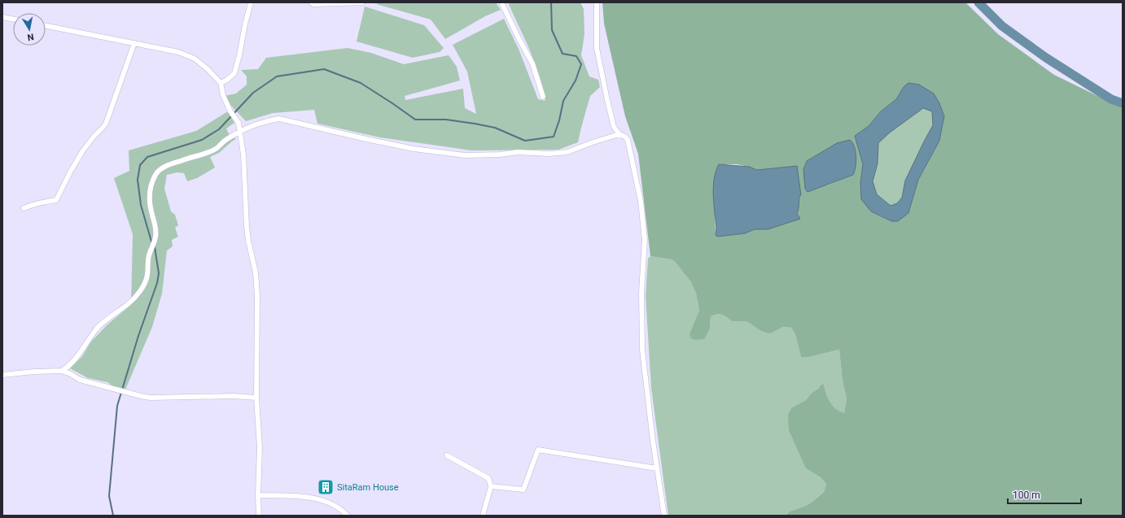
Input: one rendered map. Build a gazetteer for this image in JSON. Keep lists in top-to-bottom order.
{
  "places": {
    "building": ["SitaRam House"]
  },
  "scale_bar": "100 m",
  "north": "bottom"
}
